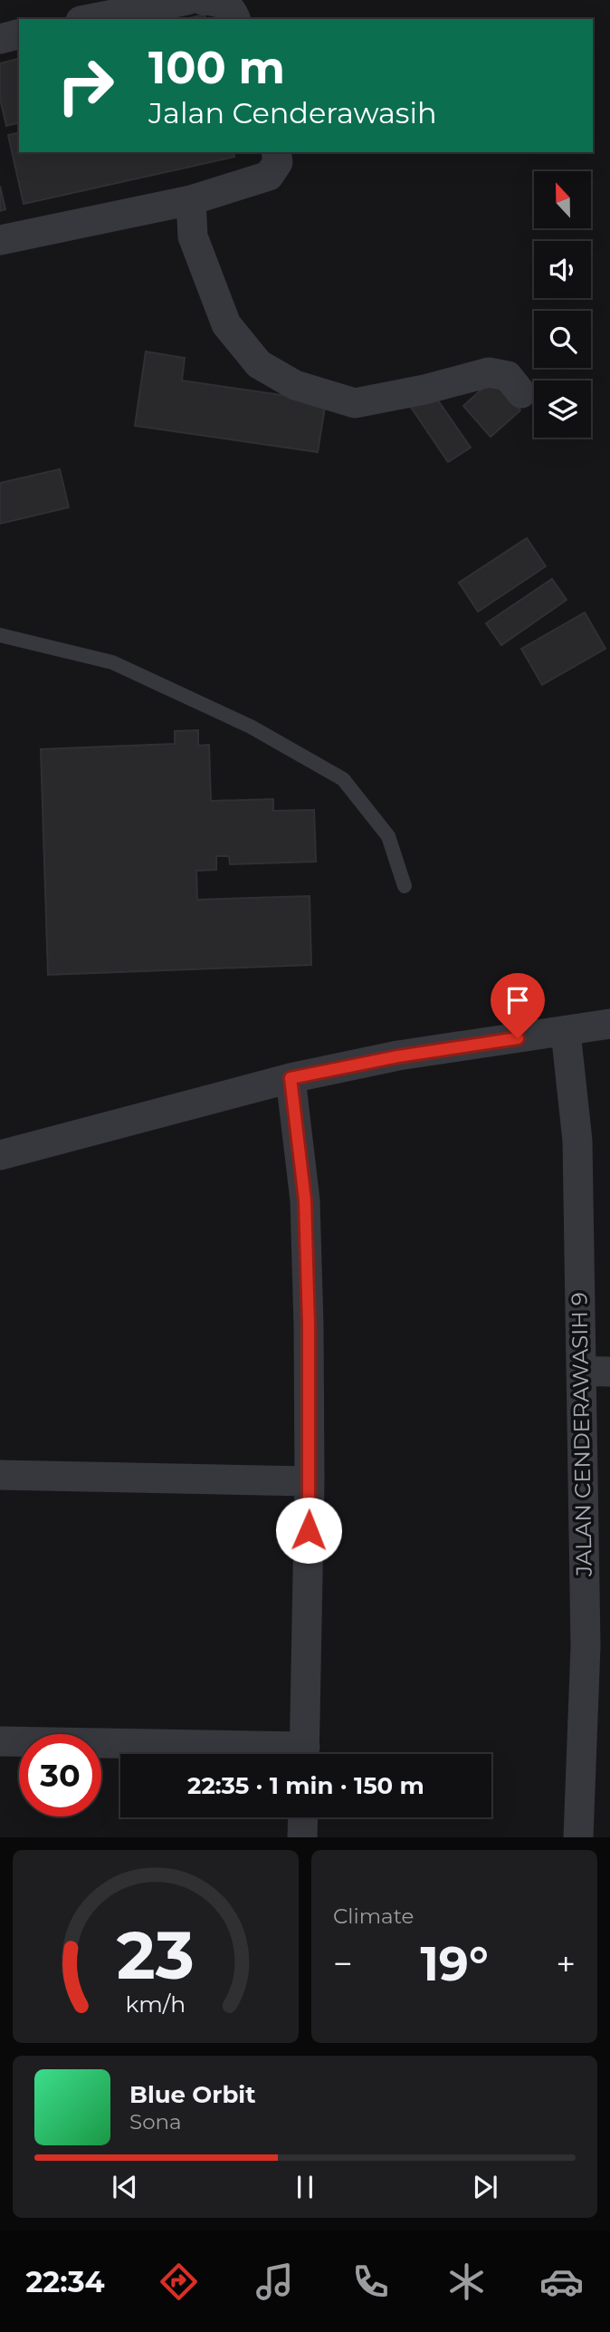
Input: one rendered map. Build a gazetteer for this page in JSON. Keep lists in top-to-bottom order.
{
  "streets": {
    "street": ["JALAN CENDERAWASIH 9"]
  },
  "north": "top",
  "page": {
    "turn": ["100 m", "Jalan Cenderawasih"],
    "limit": "30",
    "trip": "22:35 · 1 min · 150 m",
    "tile": "Climate",
    "heat": ["−", "19°", "+"],
    "song": ["Blue Orbit", "Sona"],
    "tabs": "22:34",
    "gauge": ["23", "km/h"]
  }
}
